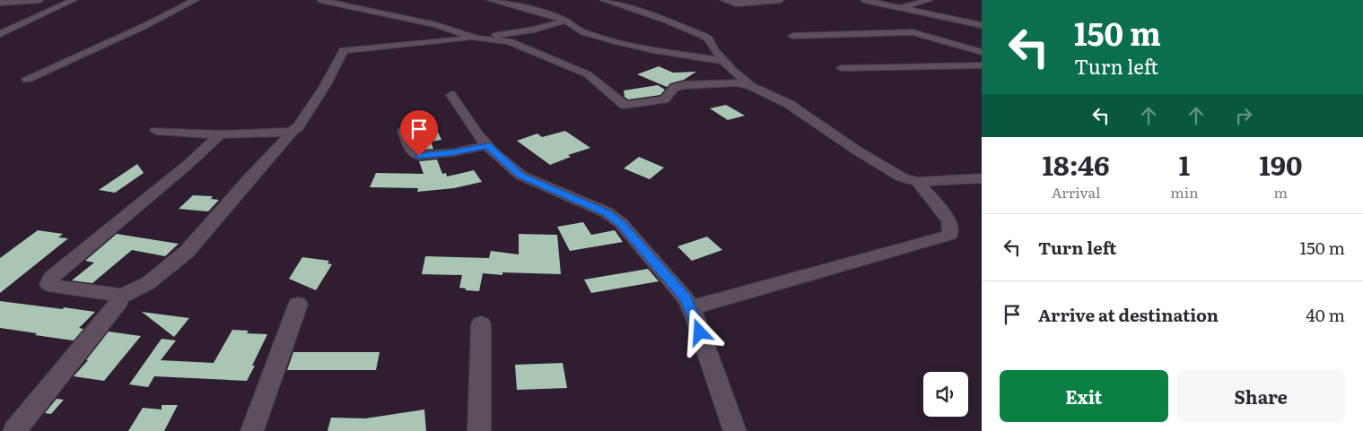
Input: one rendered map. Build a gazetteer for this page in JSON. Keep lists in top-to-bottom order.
{
  "page": {
    "turn": ["150 m", "Turn left"],
    "eta": [
      "18:46",
      "Arrival",
      "1",
      "min",
      "190",
      "m"
    ],
    "list": [
      {
        "name": "Turn left",
        "value": "150 m"
      },
      {
        "name": "Arrive at destination",
        "value": "40 m"
      }
    ],
    "buttons": ["Exit", "Share"]
  }
}
